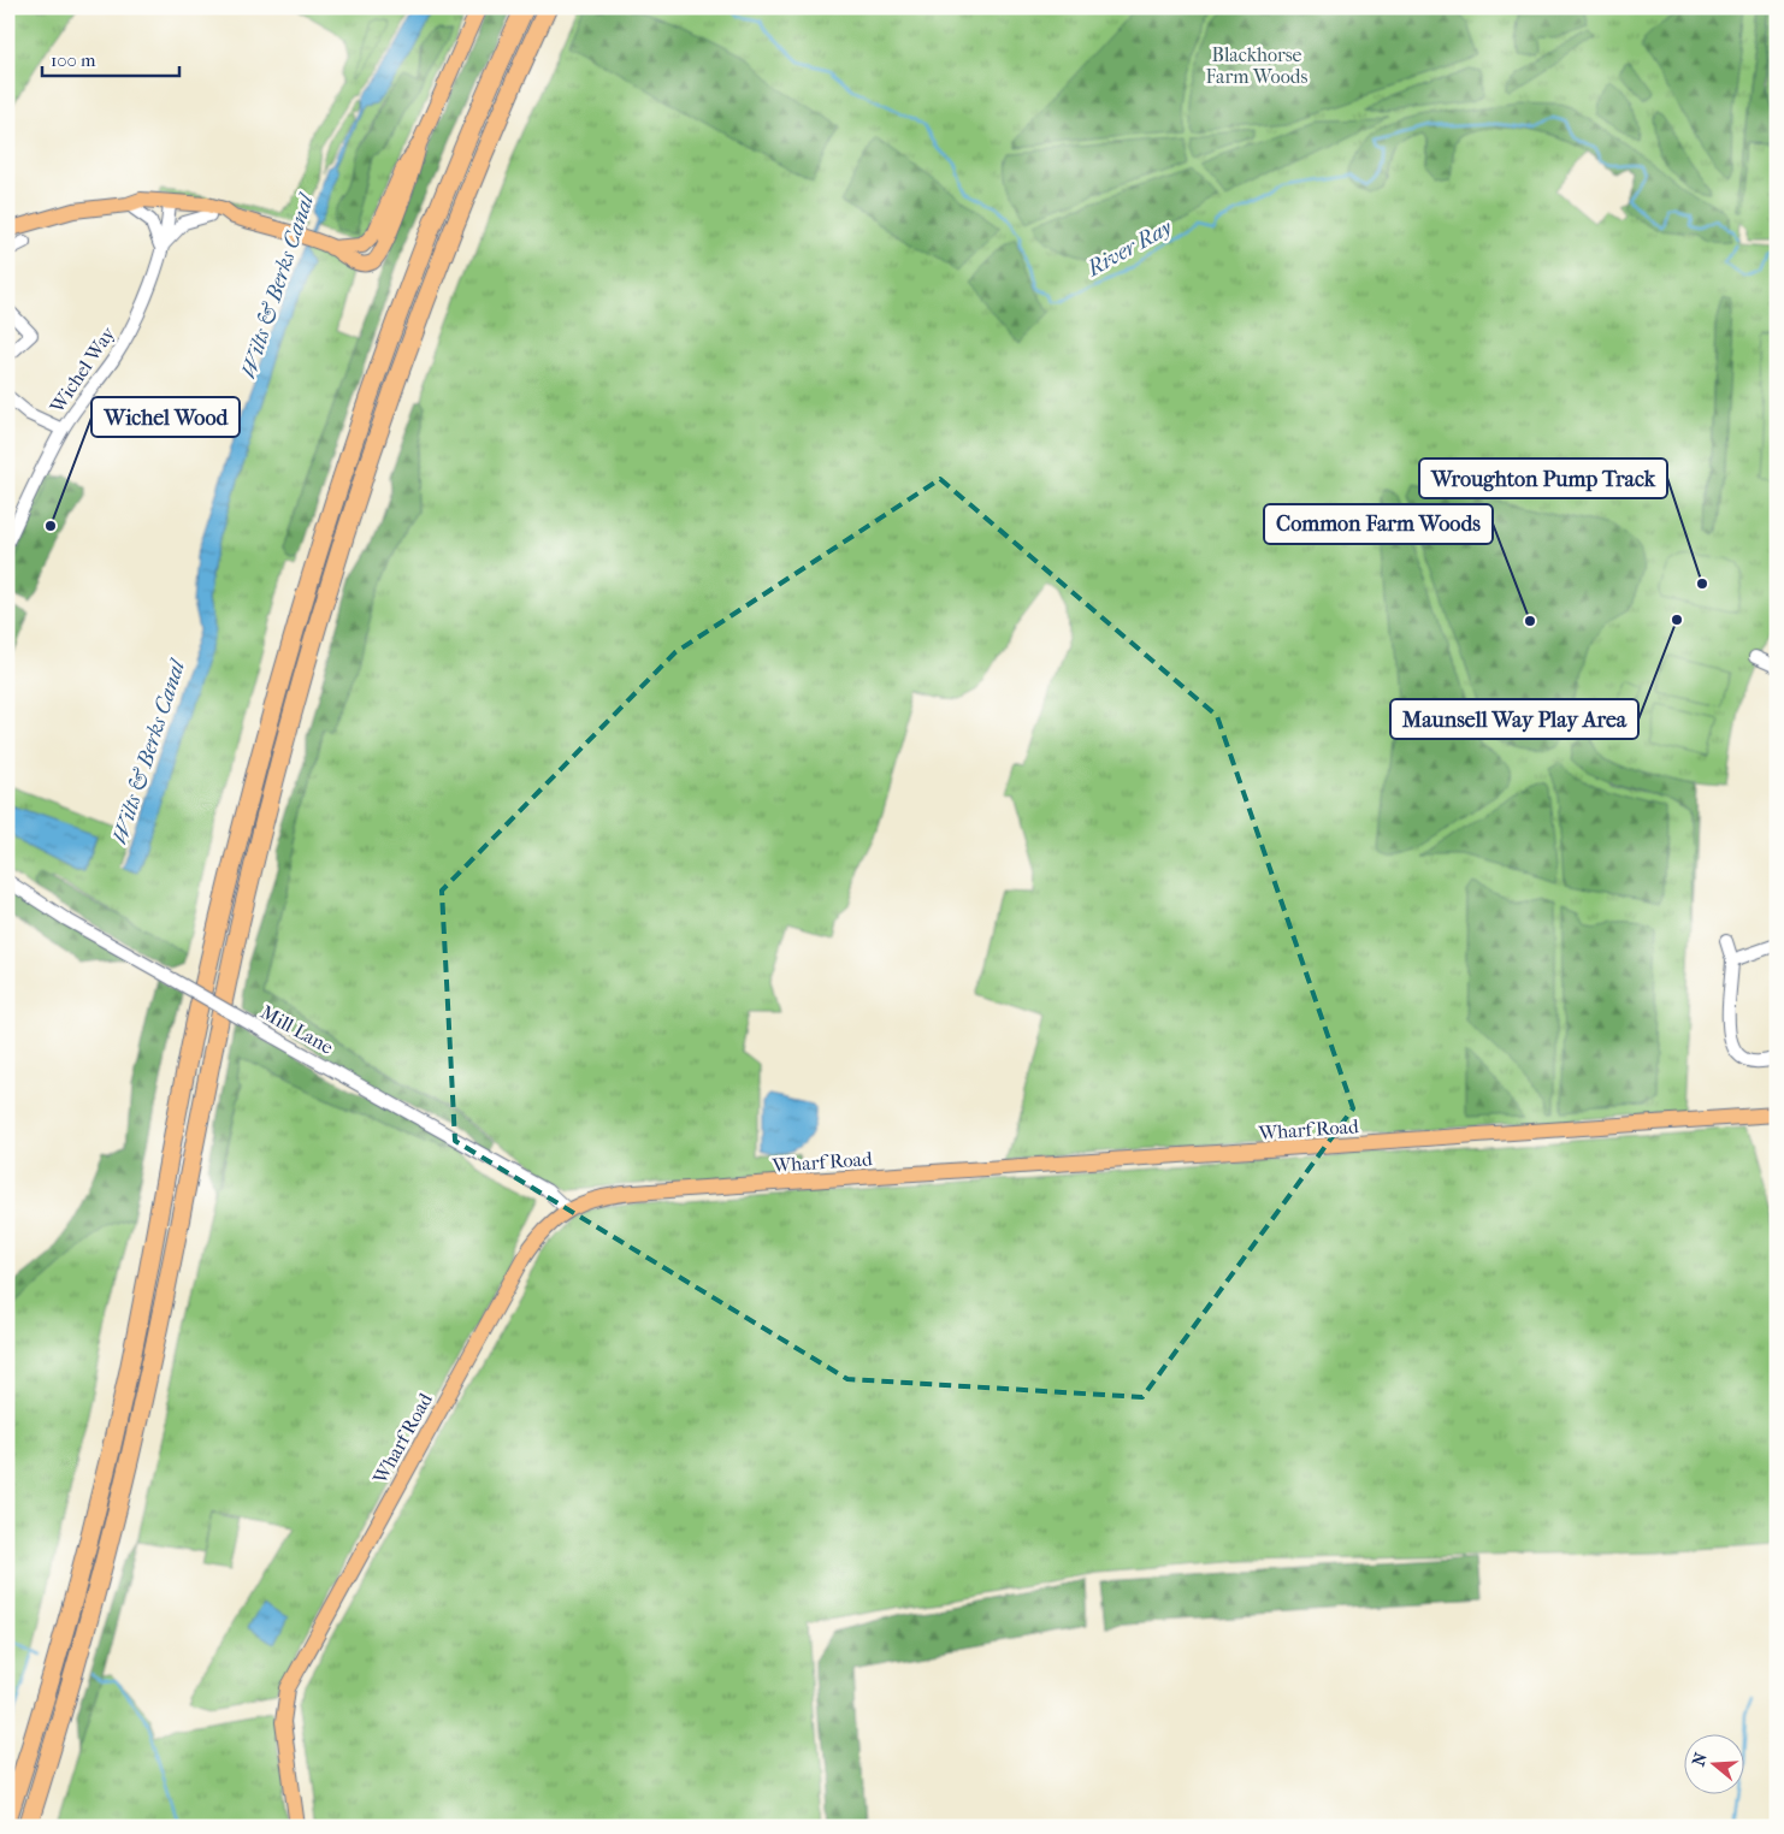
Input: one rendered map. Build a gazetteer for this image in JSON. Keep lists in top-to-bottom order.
{
  "streets": {
    "main road": ["Wharf Road"],
    "street": ["Wichel Way", "Mill Lane"]
  },
  "crossings": [
    ["Mill Lane", "Wharf Road"]
  ],
  "water": ["River Ray", "Wilts & Berks Canal"],
  "parks": ["Blackhorse Farm Woods"],
  "places": [
    "Wichel Wood",
    "Wroughton Pump Track",
    "Maunsell Way Play Area",
    "Common Farm Woods"
  ],
  "scale_bar": "100 m",
  "north": "left"
}
